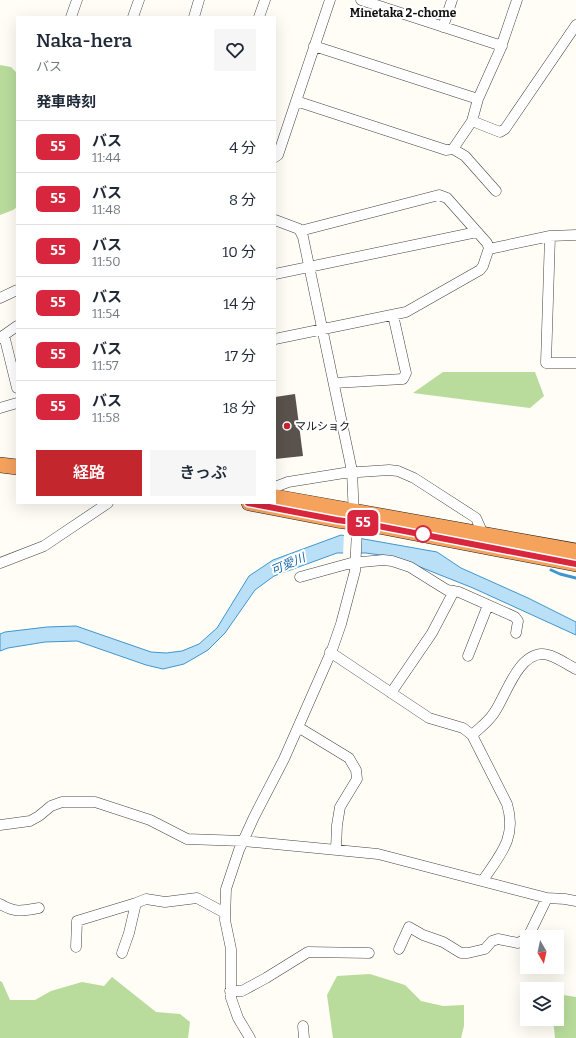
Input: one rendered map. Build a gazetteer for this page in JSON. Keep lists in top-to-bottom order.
{
  "districts": ["Minetaka 2-chome"],
  "water": ["可愛川"],
  "places": ["マルショク"],
  "lines": ["bus line 55"],
  "north": "bottom",
  "page": {
    "on_map": "55",
    "heading": [
      ["Naka-hera", "バス"],
      "発車時刻"
    ],
    "list": [
      {
        "mark": "55",
        "name": "バス",
        "note": "11:44",
        "value": "4 分"
      },
      {
        "mark": "55",
        "name": "バス",
        "note": "11:48",
        "value": "8 分"
      },
      {
        "mark": "55",
        "name": "バス",
        "note": "11:50",
        "value": "10 分"
      },
      {
        "mark": "55",
        "name": "バス",
        "note": "11:54",
        "value": "14 分"
      },
      {
        "mark": "55",
        "name": "バス",
        "note": "11:57",
        "value": "17 分"
      },
      {
        "mark": "55",
        "name": "バス",
        "note": "11:58",
        "value": "18 分"
      }
    ],
    "buttons": ["経路", "きっぷ"]
  }
}
